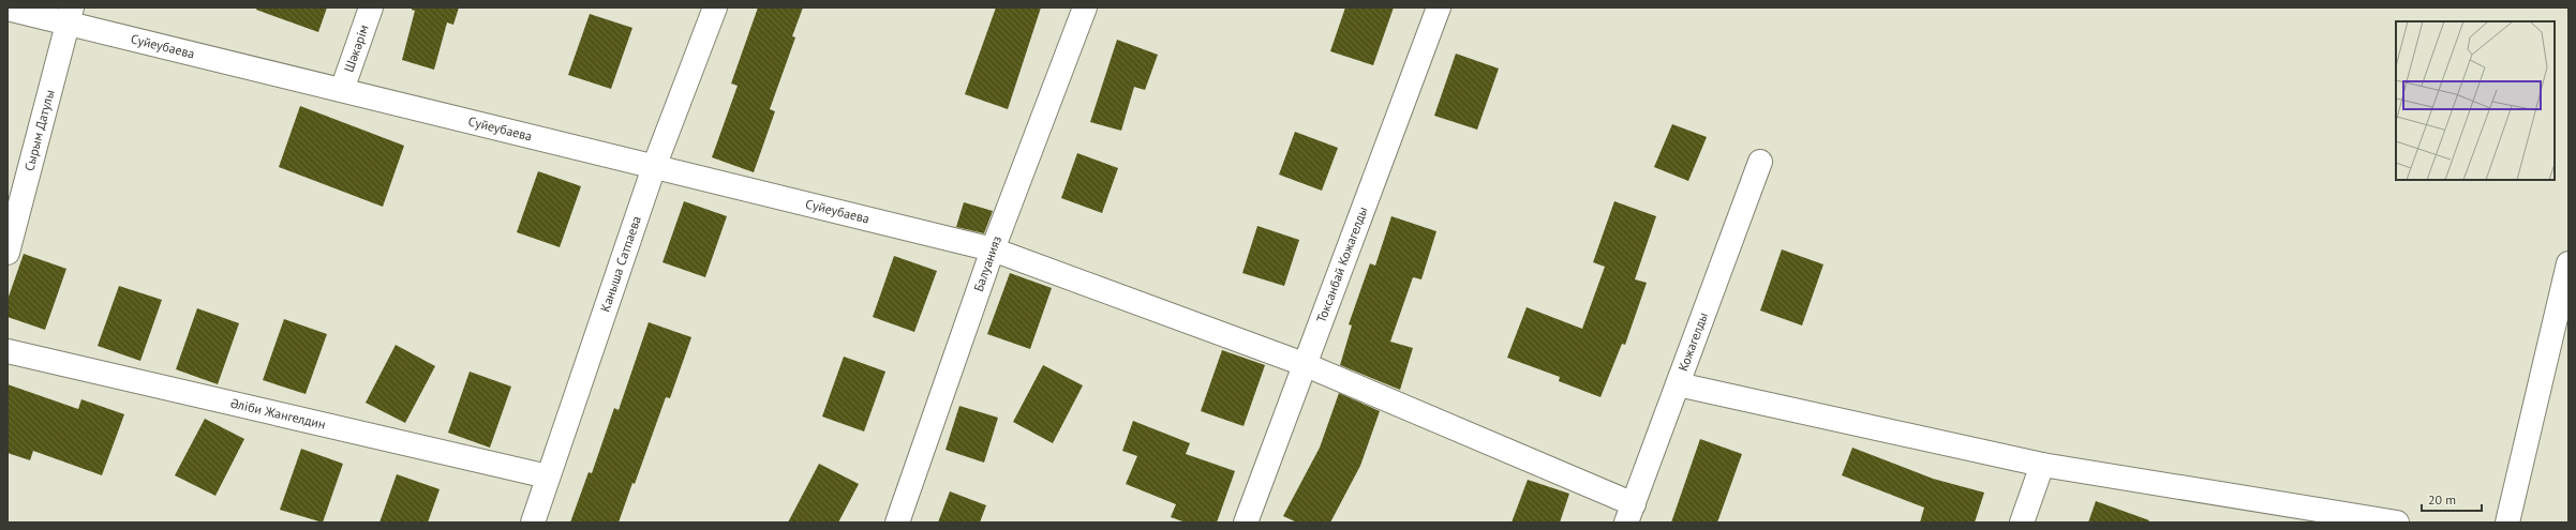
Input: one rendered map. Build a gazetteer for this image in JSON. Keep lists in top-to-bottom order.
{
  "streets": {
    "street": [
      "Суйеубаева",
      "Шәкәрім",
      "Сырым Датулы",
      "Каныша Сатпаева",
      "Балуанияз",
      "Токсанбай Кожагелды",
      "Кожагелды",
      "Әліби Жангелдин"
    ]
  },
  "crossings": [
    ["Суйеубаева", "Шәкәрім"],
    ["Суйеубаева", "Сырым Датулы"],
    ["Суйеубаева", "Каныша Сатпаева"],
    ["Суйеубаева", "Балуанияз"],
    ["Суйеубаева", "Токсанбай Кожагелды"],
    ["Суйеубаева", "Кожагелды"],
    ["Каныша Сатпаева", "Әліби Жангелдин"]
  ],
  "scale_bar": "20 m"
}
